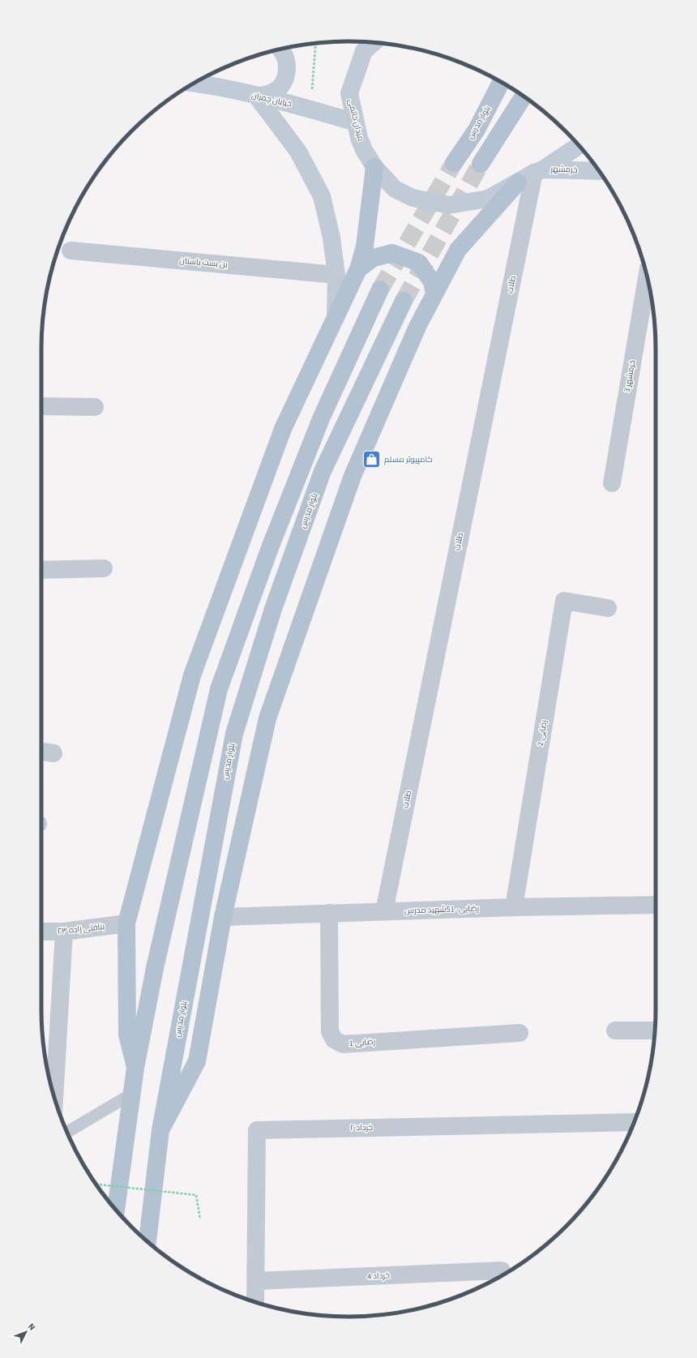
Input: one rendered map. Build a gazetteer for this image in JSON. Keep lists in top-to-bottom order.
{
  "streets": {
    "main road": [
      "خیابان چمران",
      "میدان خاتمی",
      "بلوار مدرس",
      "خرمشهر"
    ],
    "street": [
      "بن بست باستان",
      "طلاب",
      "خرمشهر 3",
      "رضایی 2",
      "رضایی- 51شهید مدرس",
      "بنافتی زاده ۲۳",
      "رضایی 1",
      "خرداد ۲",
      "خرداد 4"
    ]
  },
  "crossings": [
    ["خیابان چمران", "میدان خاتمی"],
    ["میدان خاتمی", "خرمشهر"],
    ["میدان خاتمی", "طلاب"],
    ["خرمشهر", "طلاب"],
    ["طلاب", "رضایی- 51شهید مدرس"],
    ["رضایی 2", "رضایی- 51شهید مدرس"],
    ["رضایی- 51شهید مدرس", "رضایی 1"],
    ["خرداد ۲", "خرداد 4"]
  ],
  "places": {
    "shop": ["کامپیوتر مسلم"]
  },
  "north": "top right"
}
